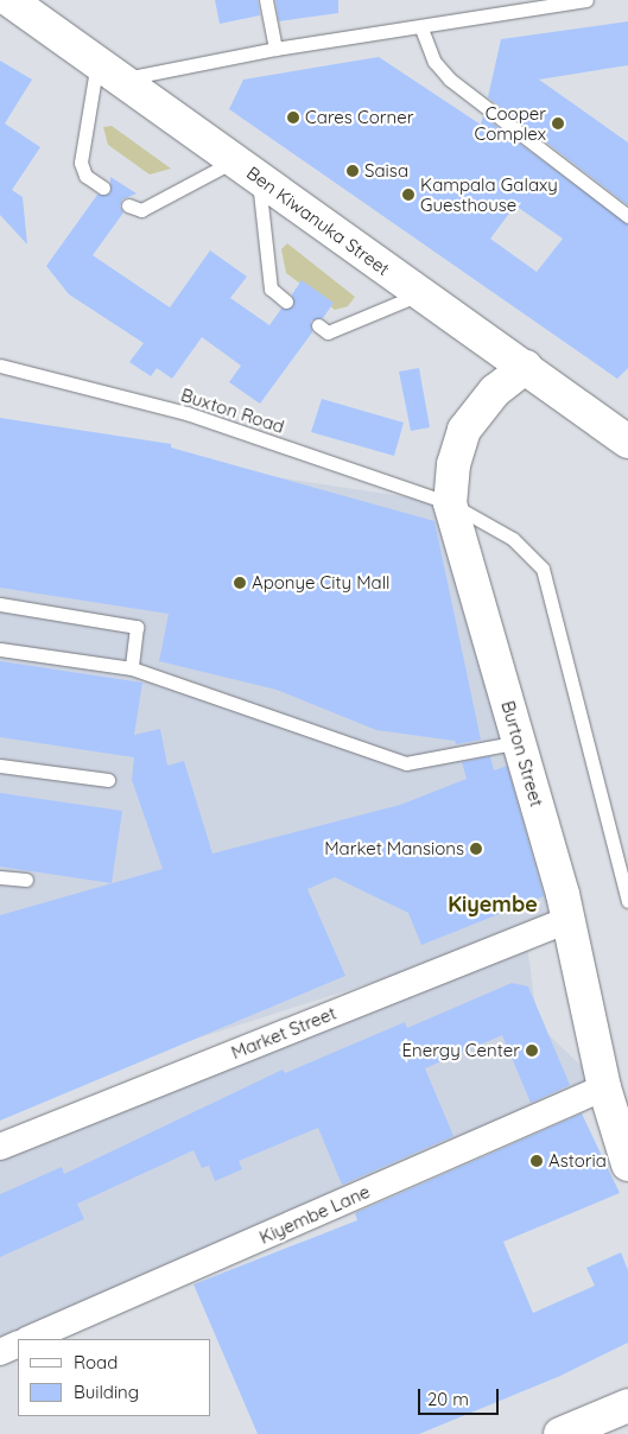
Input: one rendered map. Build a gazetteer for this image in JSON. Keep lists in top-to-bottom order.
{
  "streets": {
    "main road": ["Ben Kiwanuka Street", "Burton Street"],
    "street": ["Market Street", "Kiyembe Lane"],
    "lane": ["Buxton Road"]
  },
  "crossings": [
    ["Ben Kiwanuka Street", "Burton Street"],
    ["Buxton Road", "Burton Street"],
    ["Burton Street", "Market Street"],
    ["Burton Street", "Kiyembe Lane"]
  ],
  "districts": ["Kiyembe"],
  "places": [
    "Cares Corner",
    "Cooper Complex",
    "Saisa",
    "Kampala Galaxy Guesthouse",
    "Aponye City Mall",
    "Market Mansions",
    "Energy Center",
    "Astoria"
  ],
  "legend": ["Road", "Building"],
  "scale_bar": "20 m"
}
